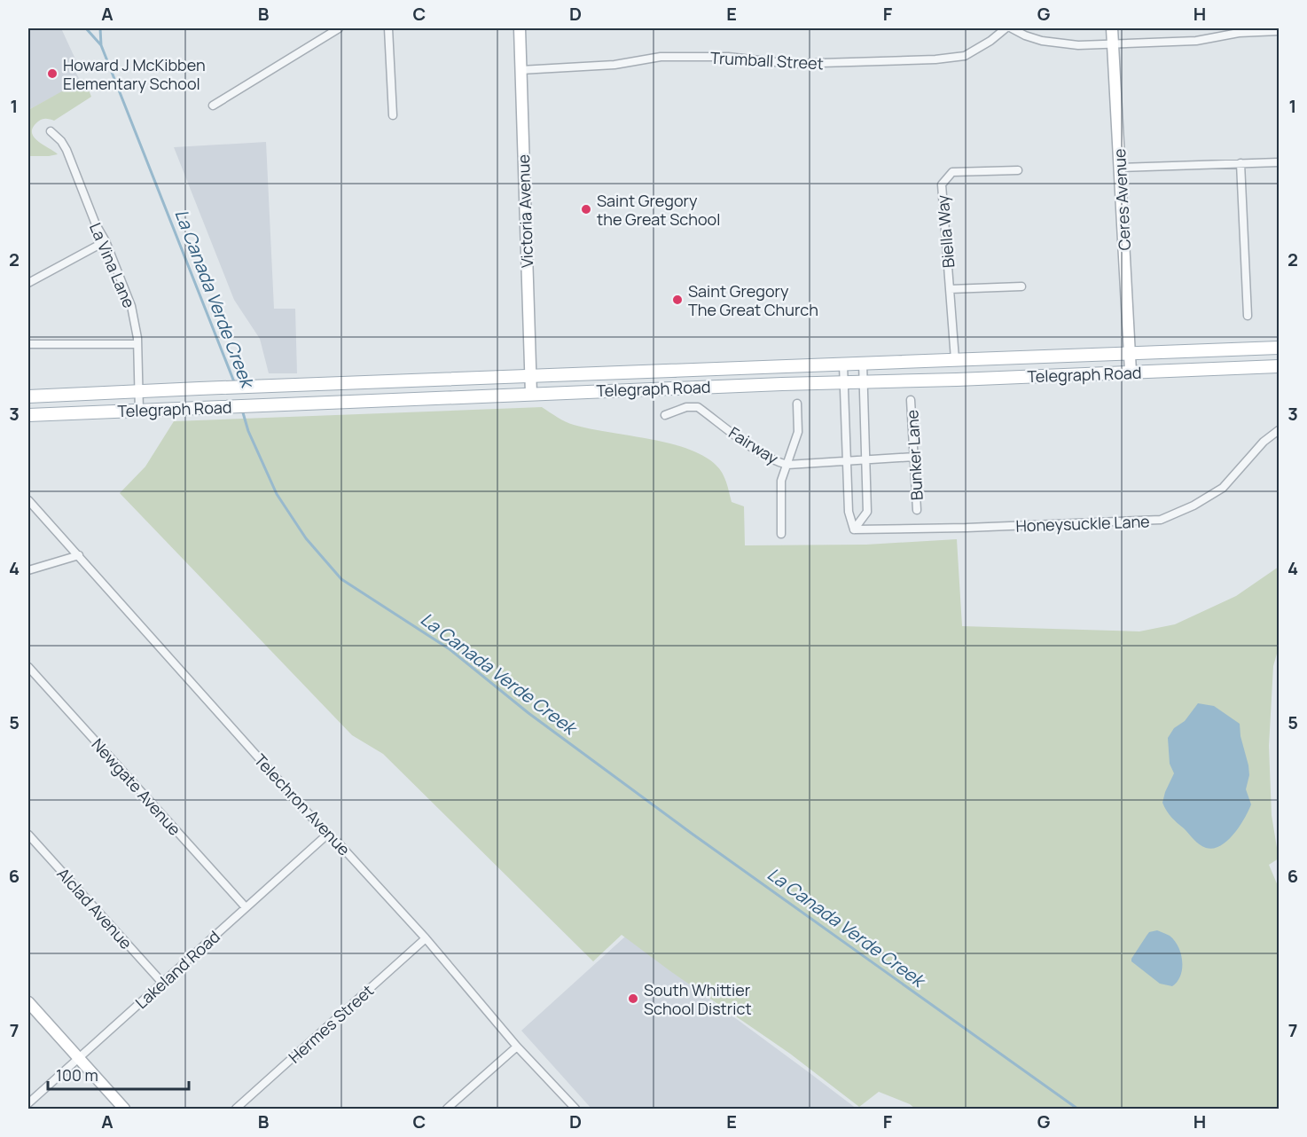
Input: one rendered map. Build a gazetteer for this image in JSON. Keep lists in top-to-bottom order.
{
  "streets": {
    "main road": ["Telegraph Road"],
    "street": [
      "Trumball Street",
      "Ceres Avenue",
      "Victoria Avenue",
      "Biella Way",
      "La Vina Lane",
      "Fairway",
      "Bunker Lane",
      "Honeysuckle Lane",
      "Newgate Avenue",
      "Telechron Avenue",
      "Alclad Avenue",
      "Lakeland Road",
      "Hermes Street"
    ]
  },
  "crossings": [
    ["Trumball Street", "Victoria Avenue"],
    ["Ceres Avenue", "Telegraph Road"],
    ["Victoria Avenue", "Telegraph Road"],
    ["Biella Way", "Telegraph Road"],
    ["La Vina Lane", "Telegraph Road"],
    ["Fairway", "Bunker Lane"],
    ["Newgate Avenue", "Lakeland Road"],
    ["Telechron Avenue", "Lakeland Road"],
    ["Telechron Avenue", "Hermes Street"],
    ["Alclad Avenue", "Lakeland Road"]
  ],
  "water": ["La Canada Verde Creek"],
  "places": [
    "Howard J McKibben Elementary School",
    "Saint Gregory the Great School",
    "Saint Gregory The Great Church",
    "South Whittier School District"
  ],
  "scale_bar": "100 m",
  "grid": {
    "columns": [
      "A",
      "B",
      "C",
      "D",
      "E",
      "F",
      "G",
      "H"
    ],
    "rows": [
      "1",
      "2",
      "3",
      "4",
      "5",
      "6",
      "7"
    ]
  }
}
